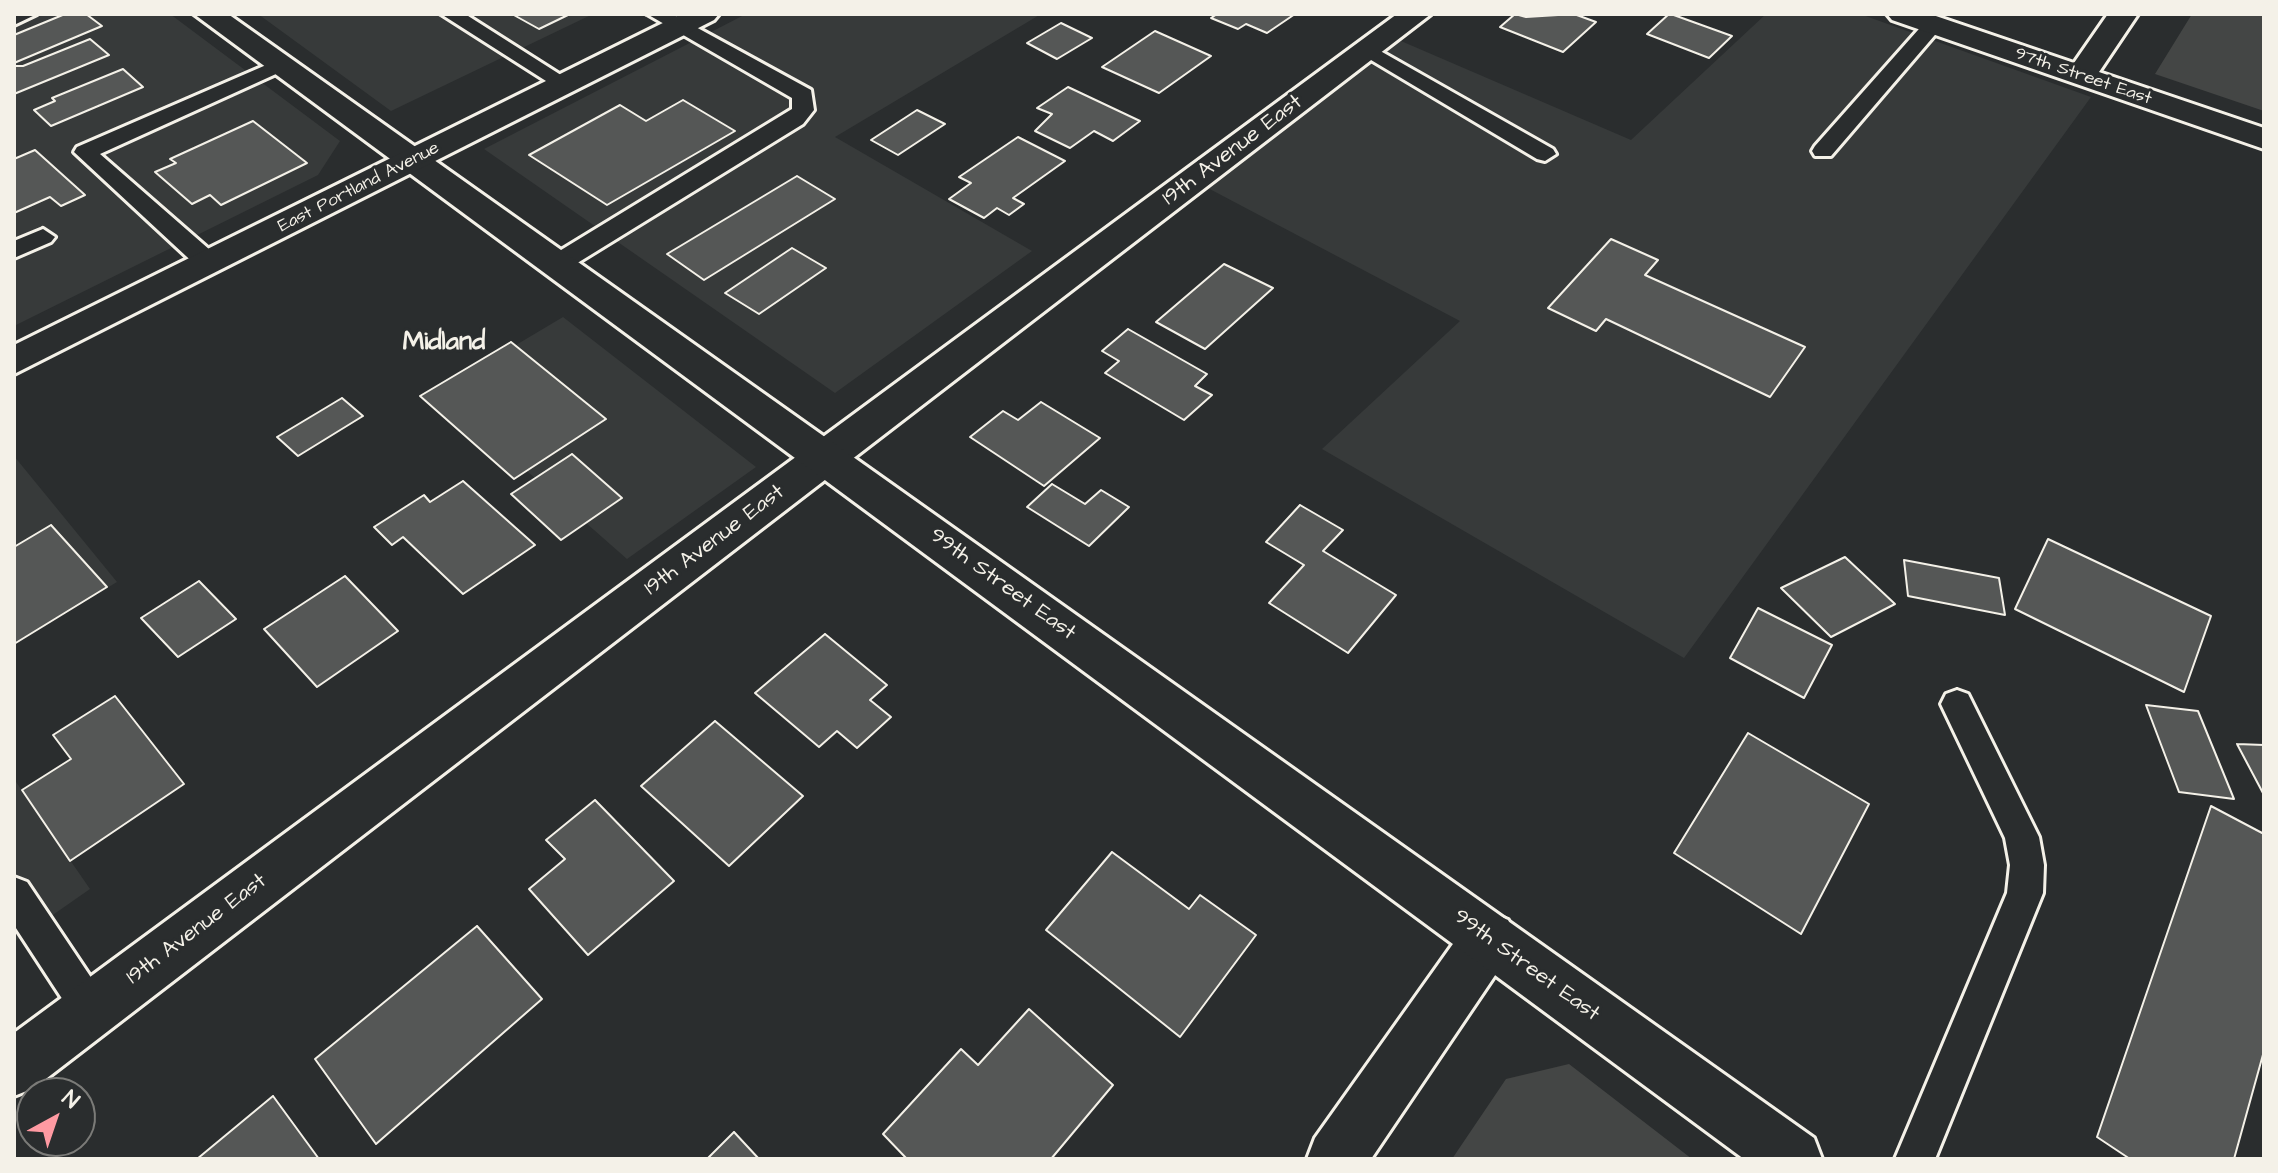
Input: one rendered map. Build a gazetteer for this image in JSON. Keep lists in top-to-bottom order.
{
  "streets": {
    "street": [
      "97th Street East",
      "19th Avenue East",
      "East Portland Avenue",
      "99th Street East"
    ]
  },
  "crossings": [
    ["19th Avenue East", "99th Street East"],
    ["East Portland Avenue", "99th Street East"]
  ],
  "districts": ["Midland"],
  "north": "top right"
}
